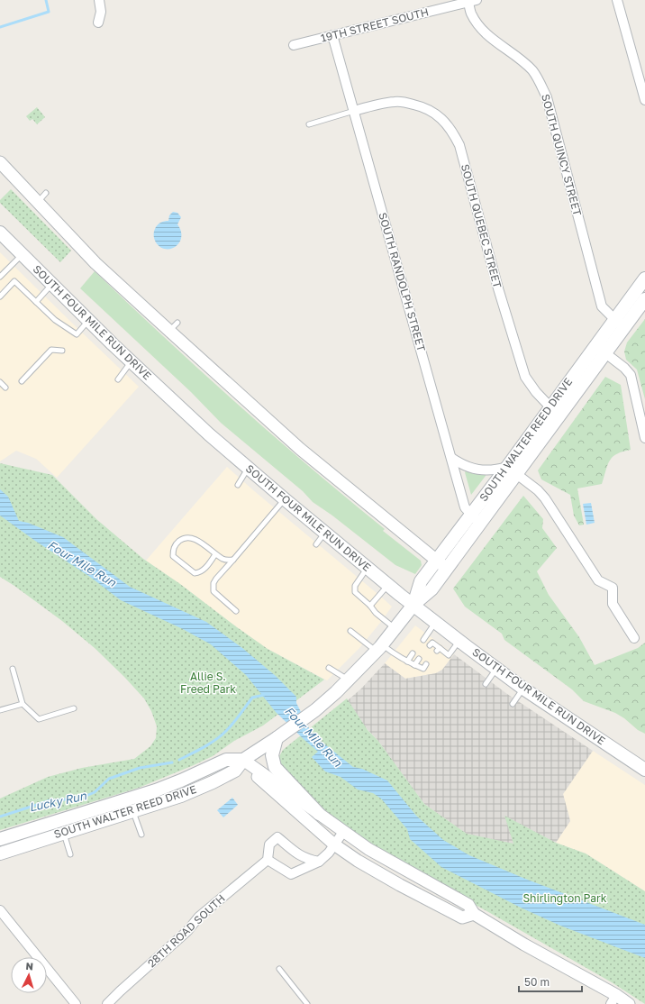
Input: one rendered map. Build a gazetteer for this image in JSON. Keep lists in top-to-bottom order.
{
  "streets": {
    "main road": ["SOUTH FOUR MILE RUN DRIVE", "SOUTH WALTER REED DRIVE"],
    "street": [
      "19TH STREET SOUTH",
      "SOUTH QUINCY STREET",
      "SOUTH QUEBEC STREET",
      "SOUTH RANDOLPH STREET",
      "28TH ROAD SOUTH"
    ]
  },
  "crossings": [
    ["19TH STREET SOUTH", "SOUTH QUINCY STREET"],
    ["19TH STREET SOUTH", "SOUTH RANDOLPH STREET"],
    ["SOUTH QUINCY STREET", "SOUTH WALTER REED DRIVE"],
    ["SOUTH QUEBEC STREET", "SOUTH RANDOLPH STREET"],
    ["SOUTH QUEBEC STREET", "SOUTH WALTER REED DRIVE"],
    ["SOUTH RANDOLPH STREET", "SOUTH WALTER REED DRIVE"],
    ["SOUTH FOUR MILE RUN DRIVE", "SOUTH WALTER REED DRIVE"]
  ],
  "water": ["Four Mile Run", "Lucky Run"],
  "parks": ["Allie S. Freed Park", "Shirlington Park"],
  "scale_bar": "50 m",
  "north": "top"
}
